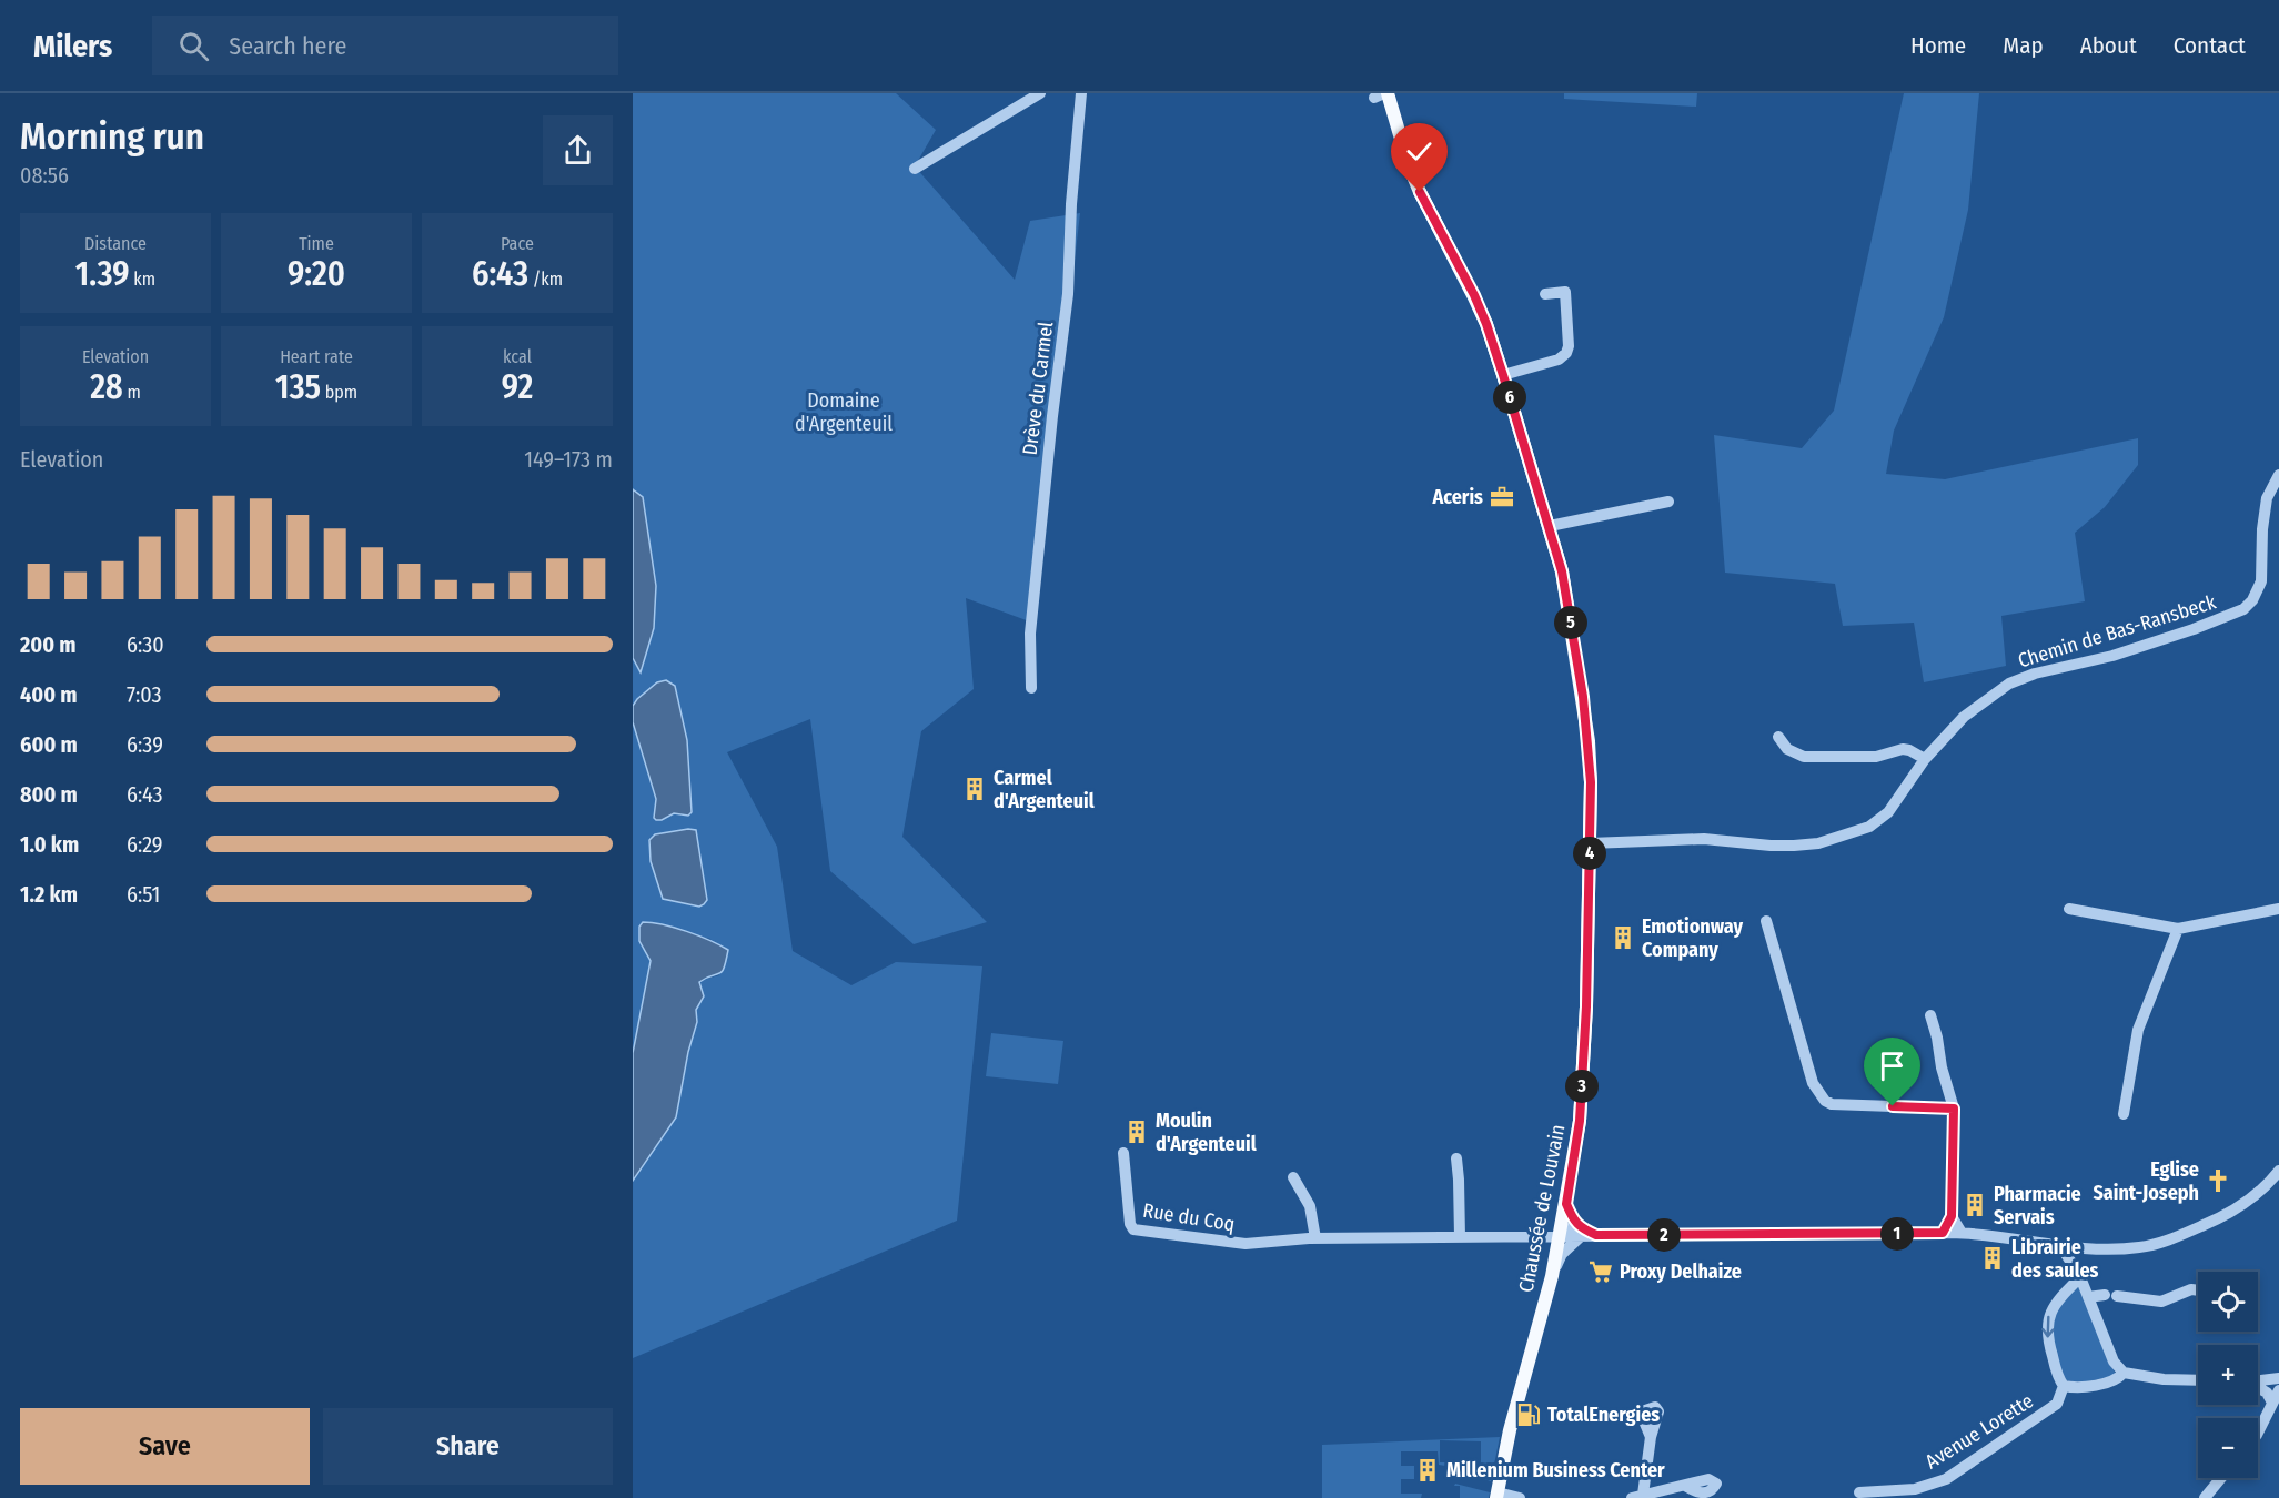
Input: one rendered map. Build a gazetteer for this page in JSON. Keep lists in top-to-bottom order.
{
  "streets": {
    "main road": ["Chaussée de Louvain"],
    "street": [
      "Drève du Carmel",
      "Chemin de Bas-Ransbeck",
      "Rue du Coq",
      "Avenue Lorette"
    ]
  },
  "crossings": [
    ["Chemin de Bas-Ransbeck", "Chaussée de Louvain"],
    ["Chaussée de Louvain", "Rue du Coq"]
  ],
  "parks": ["Domaine d'Argenteuil"],
  "places": {
    "office": ["Aceris"],
    "building": [
      "Carmel d'Argenteuil",
      "Emotionway Company",
      "Moulin d'Argenteuil",
      "Pharmacie Servais",
      "Librairie des saules",
      "Millenium Business Center"
    ],
    "church": ["Eglise Saint-Joseph"],
    "supermarket": ["Proxy Delhaize"],
    "fuel station": ["TotalEnergies"]
  },
  "page": {
    "header": "Milers",
    "search": "Search here",
    "nav": [
      "Home",
      "Map",
      "About",
      "Contact"
    ],
    "heading": ["Morning run", "08:56"],
    "stats": [
      ["Distance", "1.39 km"],
      ["Time", "9:20"],
      ["Pace", "6:43 /km"],
      ["Elevation", "28 m"],
      ["Heart rate", "135 bpm"],
      ["kcal", "92"]
    ],
    "pins": [
      "6",
      "5",
      "4",
      "3",
      "1",
      "2"
    ],
    "chart": ["Elevation", "149–173 m"],
    "list": [
      {
        "name": "200 m",
        "note": "6:30"
      },
      {
        "name": "400 m",
        "note": "7:03"
      },
      {
        "name": "600 m",
        "note": "6:39"
      },
      {
        "name": "800 m",
        "note": "6:43"
      },
      {
        "name": "1.0 km",
        "note": "6:29"
      },
      {
        "name": "1.2 km",
        "note": "6:51"
      }
    ],
    "map_buttons": ["+", "−"],
    "buttons": ["Save", "Share"]
  }
}
